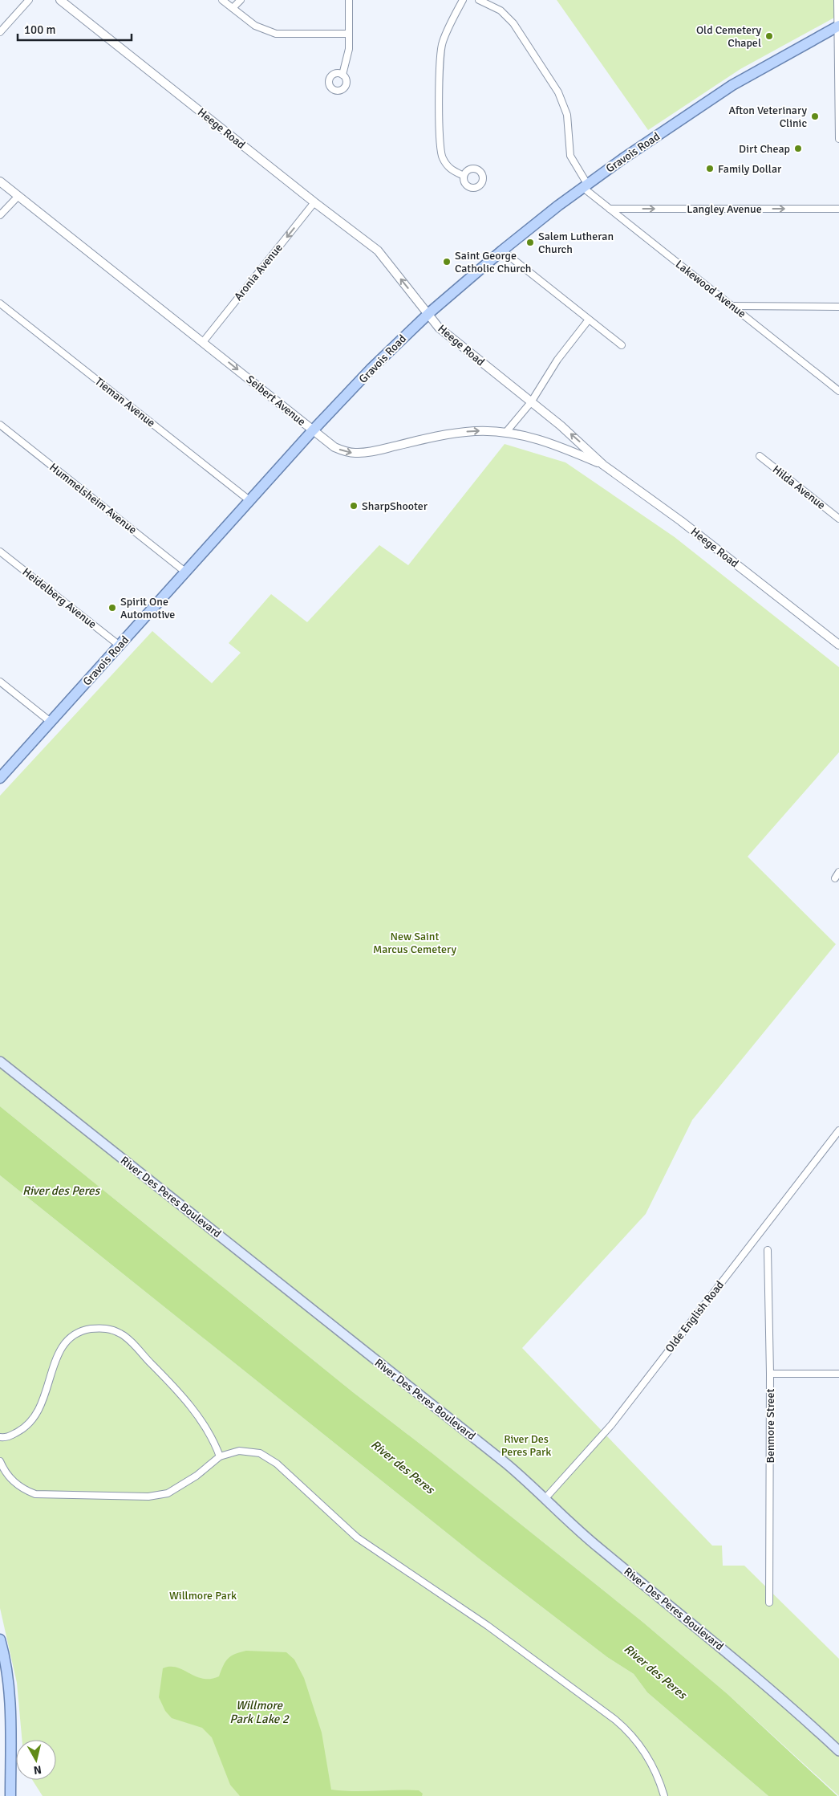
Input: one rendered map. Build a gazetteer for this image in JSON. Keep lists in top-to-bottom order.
{
  "streets": {
    "main road": ["Gravois Road", "River Des Peres Boulevard"],
    "street": [
      "Heege Road",
      "Langley Avenue",
      "Aronia Avenue",
      "Lakewood Avenue",
      "Seibert Avenue",
      "Tieman Avenue",
      "Hilda Avenue",
      "Hummelsheim Avenue",
      "Heidelberg Avenue",
      "Olde English Road",
      "Benmore Street"
    ]
  },
  "crossings": [
    ["Heege Road", "Gravois Road"],
    ["Heege Road", "Aronia Avenue"],
    ["Heege Road", "Seibert Avenue"],
    ["Gravois Road", "Lakewood Avenue"],
    ["Gravois Road", "Seibert Avenue"],
    ["Gravois Road", "Tieman Avenue"],
    ["Gravois Road", "Hummelsheim Avenue"],
    ["Gravois Road", "Heidelberg Avenue"],
    ["Langley Avenue", "Lakewood Avenue"],
    ["Aronia Avenue", "Seibert Avenue"],
    ["River Des Peres Boulevard", "Olde English Road"]
  ],
  "one_way": ["Langley Avenue", "Aronia Avenue", "Seibert Avenue"],
  "water": ["River des Peres", "Willmore Park Lake 2"],
  "parks": ["New Saint Marcus Cemetery", "River Des Peres Park", "Willmore Park"],
  "places": [
    "Old Cemetery Chapel",
    "Afton Veterinary Clinic",
    "Dirt Cheap",
    "Family Dollar",
    "Salem Lutheran Church",
    "Saint George Catholic Church",
    "SharpShooter",
    "Spirit One Automotive"
  ],
  "scale_bar": "100 m",
  "north": "bottom"
}
